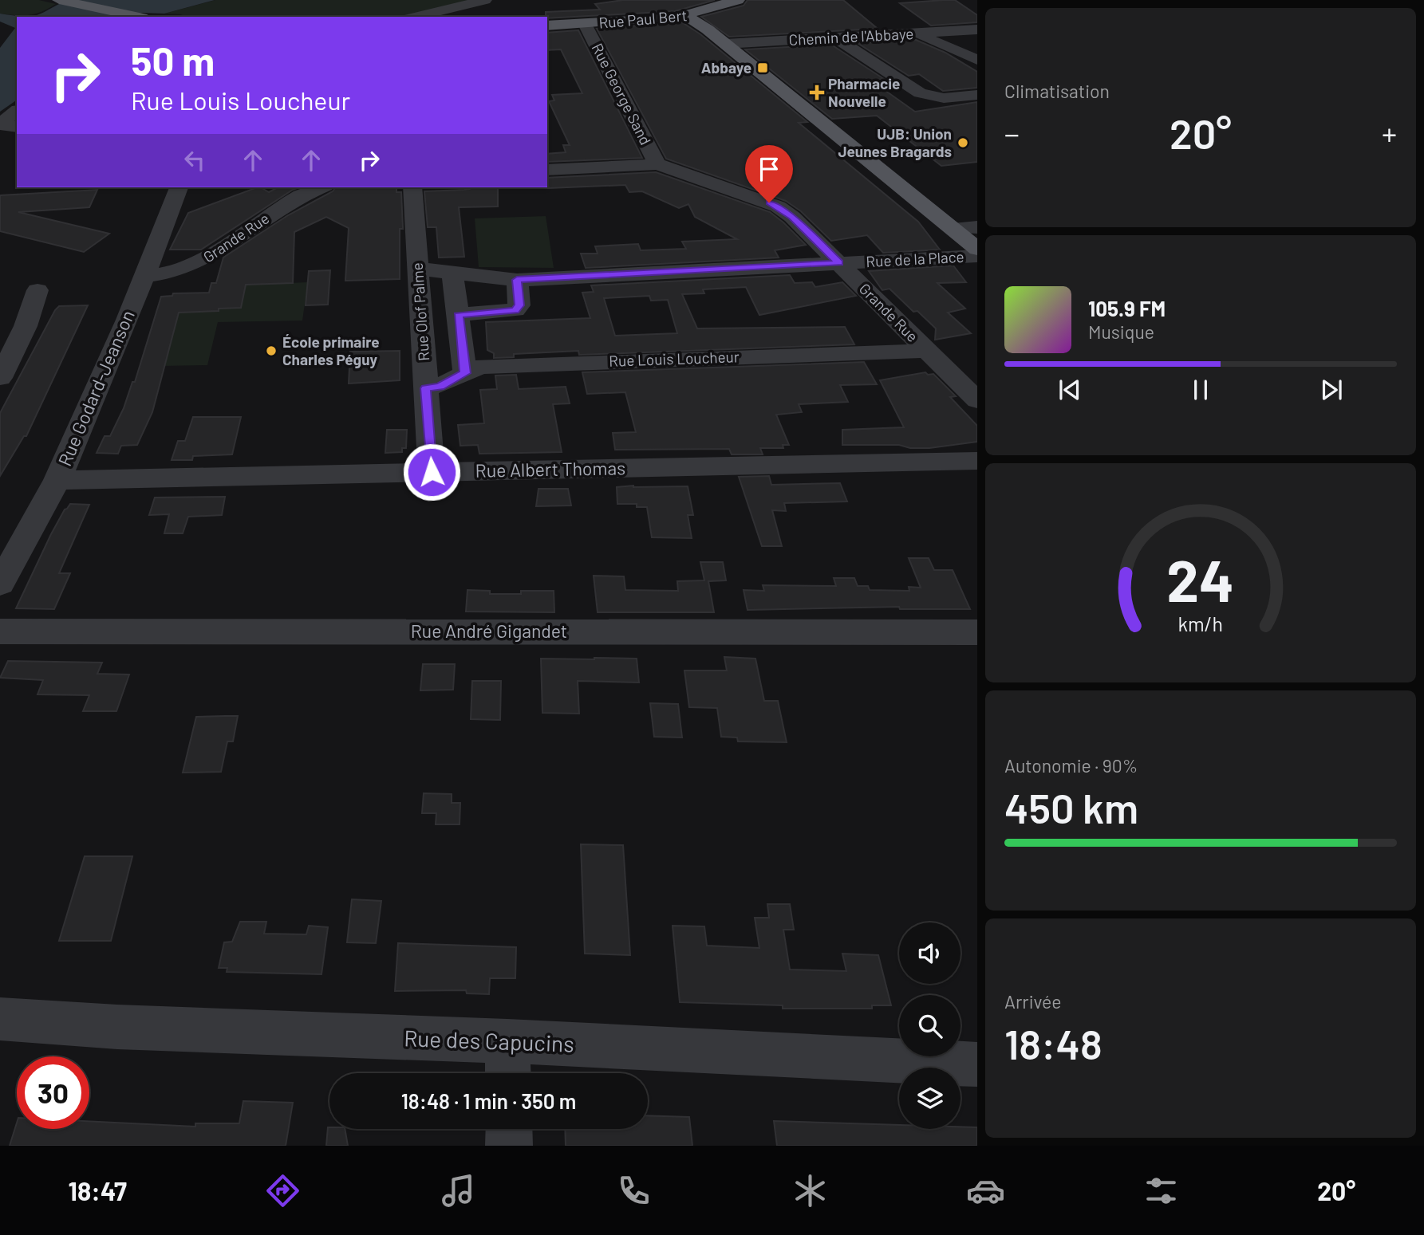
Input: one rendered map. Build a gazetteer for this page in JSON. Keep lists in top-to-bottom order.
{
  "streets": {
    "main road": ["Rue Paul Bert"],
    "street": [
      "Chemin de l'Abbaye",
      "Rue George Sand",
      "Grande Rue",
      "Rue de la Place",
      "Rue Olof Palme",
      "Rue Louis Loucheur",
      "Rue Godard-Jeanson",
      "Rue Albert Thomas",
      "Rue André Gigandet",
      "Rue des Capucins"
    ]
  },
  "crossings": [
    ["Rue Paul Bert", "Rue George Sand"],
    ["Rue George Sand", "Grande Rue"],
    ["Grande Rue", "Rue de la Place"],
    ["Grande Rue", "Rue Louis Loucheur"],
    ["Grande Rue", "Rue Godard-Jeanson"],
    ["Rue de la Place", "Rue Olof Palme"],
    ["Rue Olof Palme", "Rue Louis Loucheur"],
    ["Rue Olof Palme", "Rue Albert Thomas"],
    ["Rue Godard-Jeanson", "Rue Albert Thomas"]
  ],
  "places": {
    "transit": ["Abbaye"],
    "health": ["Pharmacie Nouvelle"],
    "other": ["UJB: Union Jeunes Bragards", "École primaire Charles Péguy"]
  },
  "page": {
    "tile": [
      "Climatisation",
      ["Autonomie · 90%", "450 km"],
      ["Arrivée", "18:48"]
    ],
    "turn": ["50 m", "Rue Louis Loucheur"],
    "heat": ["−", "20°", "+"],
    "song": ["105.9 FM", "Musique"],
    "limit": "30",
    "trip": "18:48 · 1 min · 350 m",
    "tabs": ["18:47", "20°"],
    "gauge": ["24", "km/h"]
  }
}
